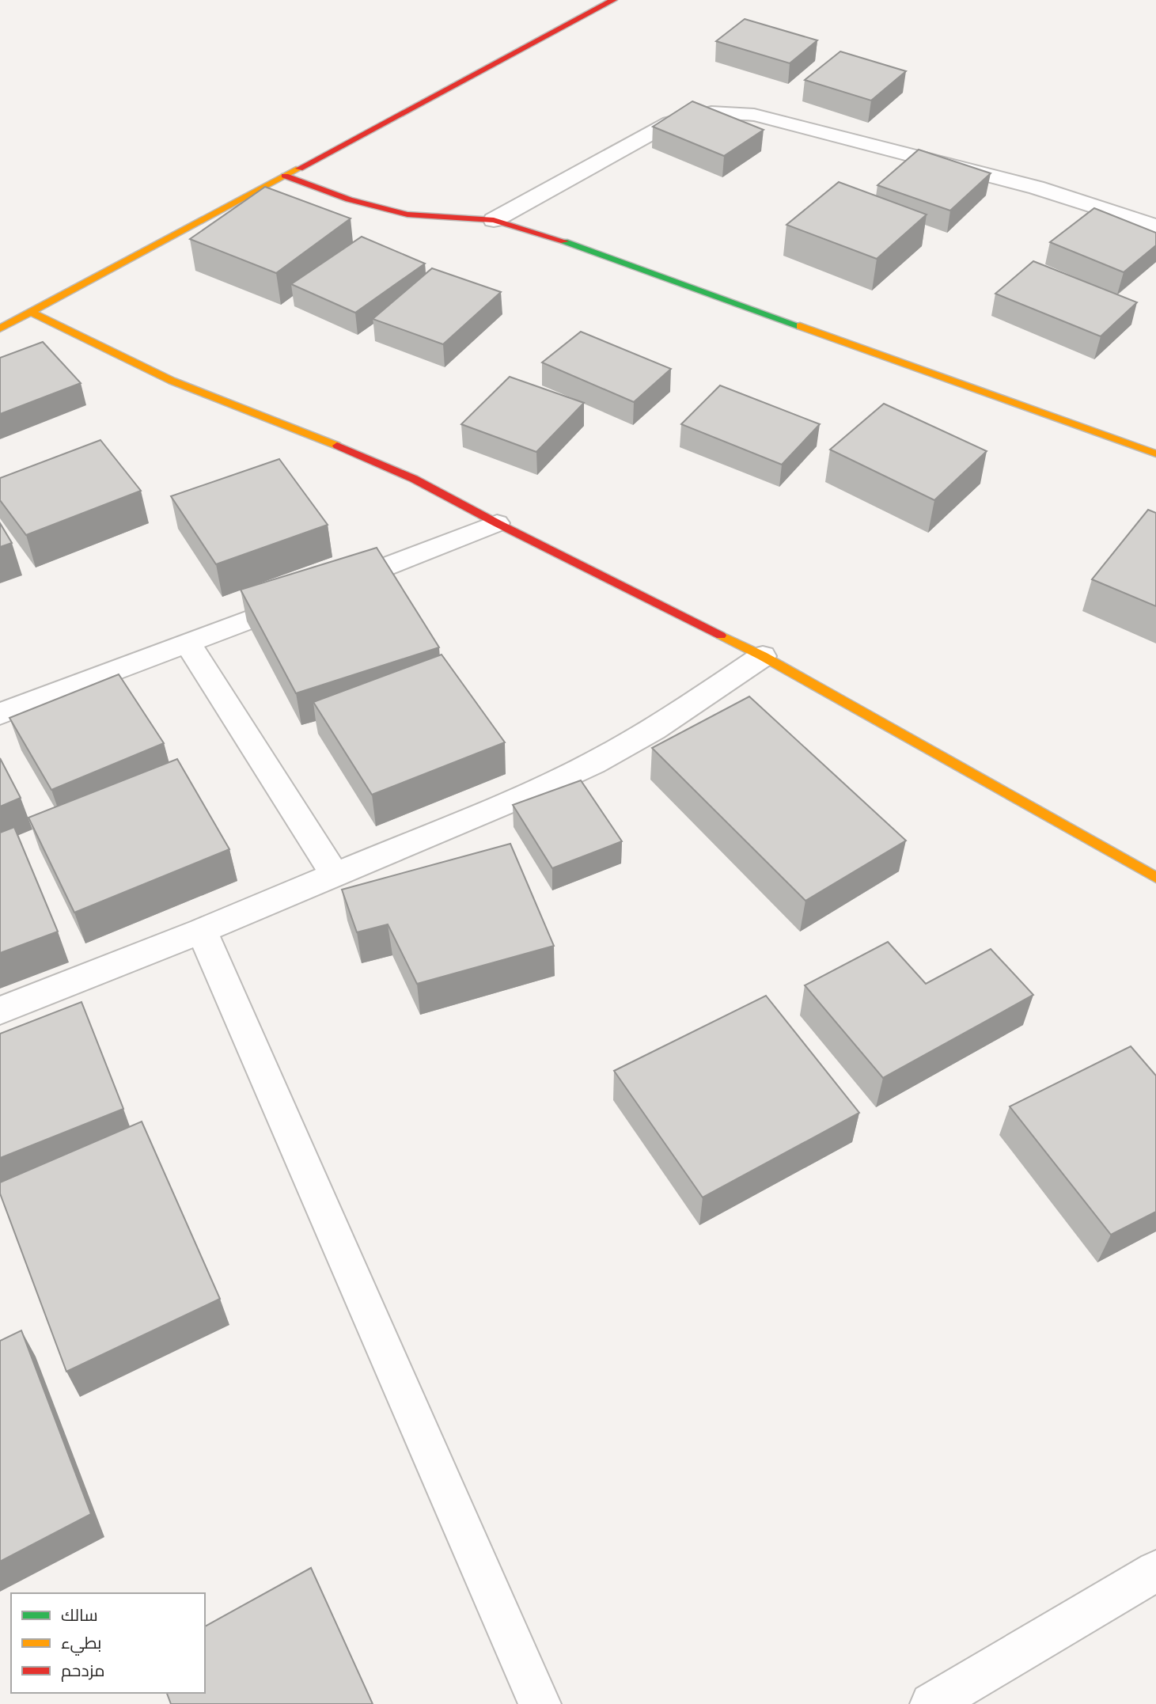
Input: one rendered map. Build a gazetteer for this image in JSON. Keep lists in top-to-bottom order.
{
  "legend": ["سالك", "بطيء", "مزدحم"]
}
